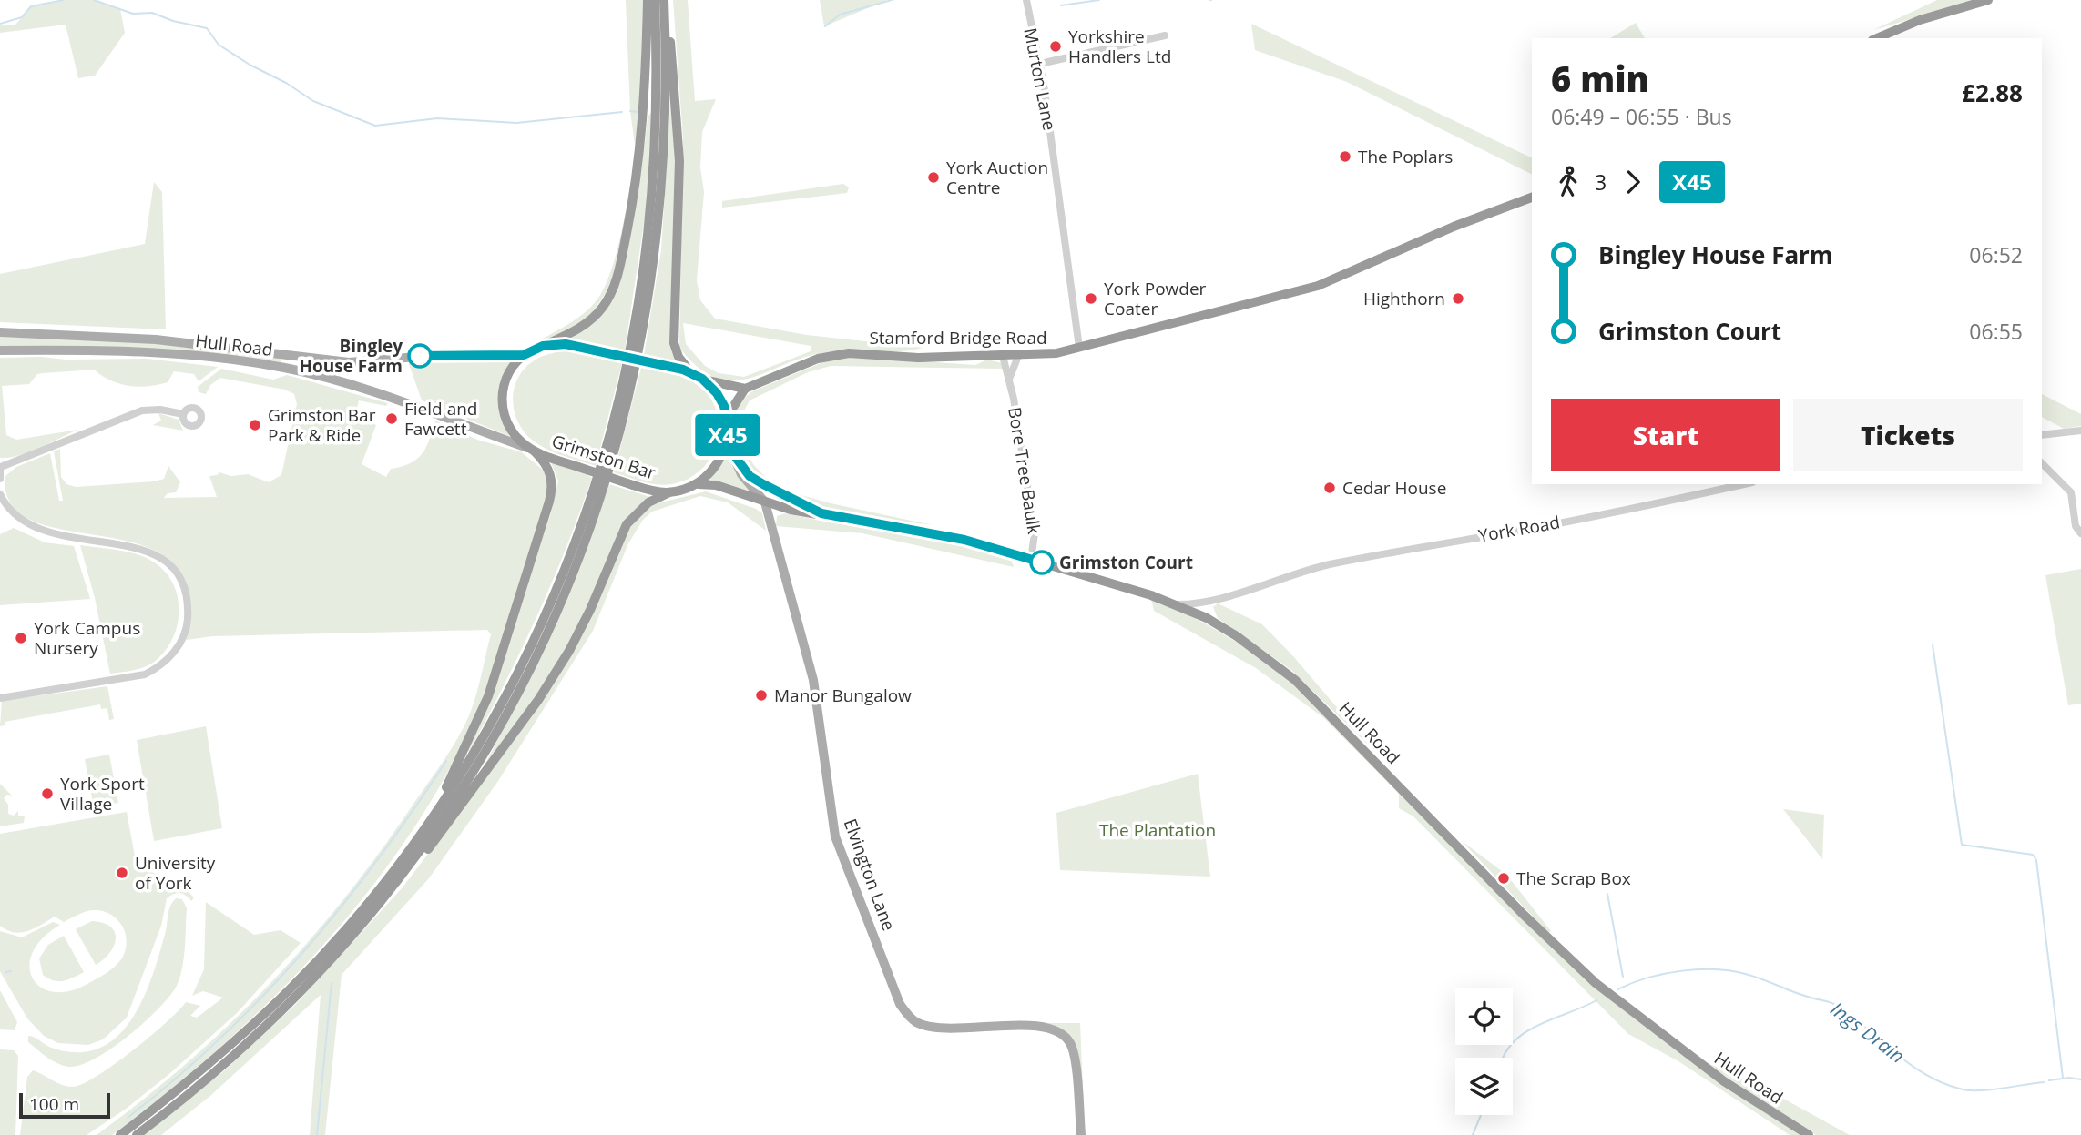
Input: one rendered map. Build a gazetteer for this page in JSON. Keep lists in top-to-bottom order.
{
  "streets": {
    "highway": ["Stamford Bridge Road", "Hull Road", "Grimston Bar"],
    "main road": ["Elvington Lane"],
    "street": ["Murton Lane", "Bore Tree Baulk", "York Road"]
  },
  "crossings": [
    ["Murton Lane", "Stamford Bridge Road"],
    ["Stamford Bridge Road", "Bore Tree Baulk"],
    ["Hull Road", "Grimston Bar"],
    ["Hull Road", "Bore Tree Baulk"],
    ["Hull Road", "York Road"],
    ["Hull Road", "Elvington Lane"]
  ],
  "water": ["Ings Drain"],
  "parks": ["The Plantation"],
  "places": [
    "Yorkshire Handlers Ltd",
    "The Poplars",
    "York Auction Centre",
    "York Powder Coater",
    "Highthorn",
    "Bingley House Farm",
    "Field and Fawcett",
    "Grimston Bar Park & Ride",
    "Cedar House",
    "Grimston Court",
    "York Campus Nursery",
    "Manor Bungalow",
    "York Sport Village",
    "University of York",
    "The Scrap Box"
  ],
  "lines": ["bus line X45"],
  "scale_bar": "100 m",
  "page": {
    "on_map": "X45",
    "heading": ["6 min", "06:49 – 06:55 · Bus", "£2.88"],
    "legs": ["3", "X45"],
    "list": [
      {
        "name": "Bingley House Farm",
        "value": "06:52"
      },
      {
        "name": "Grimston Court",
        "value": "06:55"
      }
    ],
    "buttons": ["Start", "Tickets"],
    "scale": "100 m"
  }
}
